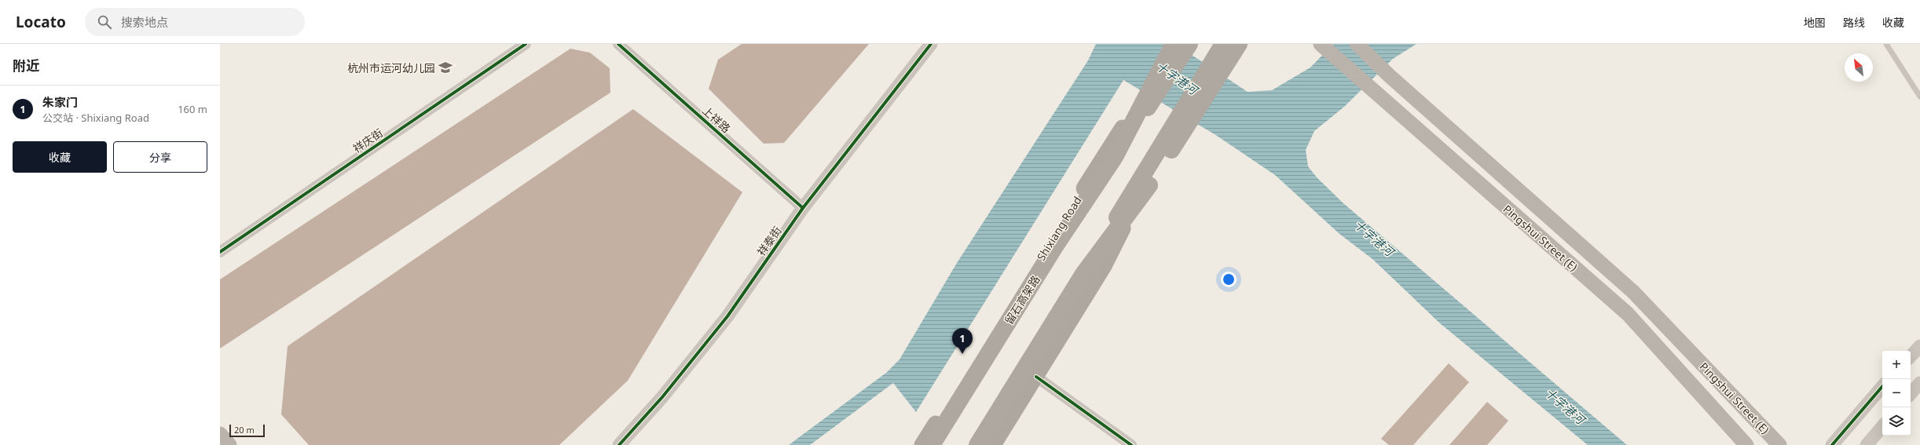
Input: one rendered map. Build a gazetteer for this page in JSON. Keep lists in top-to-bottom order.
{
  "streets": {
    "highway": ["留石高架路"],
    "main road": ["Shixiang Road", "Pingshui Street (E)"],
    "street": ["上祥路", "祥庆街", "祥泰街"]
  },
  "crossings": [
    ["上祥路", "祥泰街"],
    ["Shixiang Road", "留石高架路"]
  ],
  "water": ["十字港河"],
  "places": {
    "school or university": ["杭州市运河幼儿园"]
  },
  "scale_bar": "20 m",
  "north": "top left",
  "page": {
    "header": "Locato",
    "search": "搜索地点",
    "nav": ["地图", "路线", "收藏"],
    "heading": "附近",
    "list": [
      {
        "mark": "1",
        "name": "朱家门",
        "note": "公交站 · Shixiang Road",
        "value": "160 m"
      }
    ],
    "buttons": ["收藏", "分享"],
    "pins": "1",
    "map_buttons": ["+", "−"],
    "scale": "20 m"
  }
}
